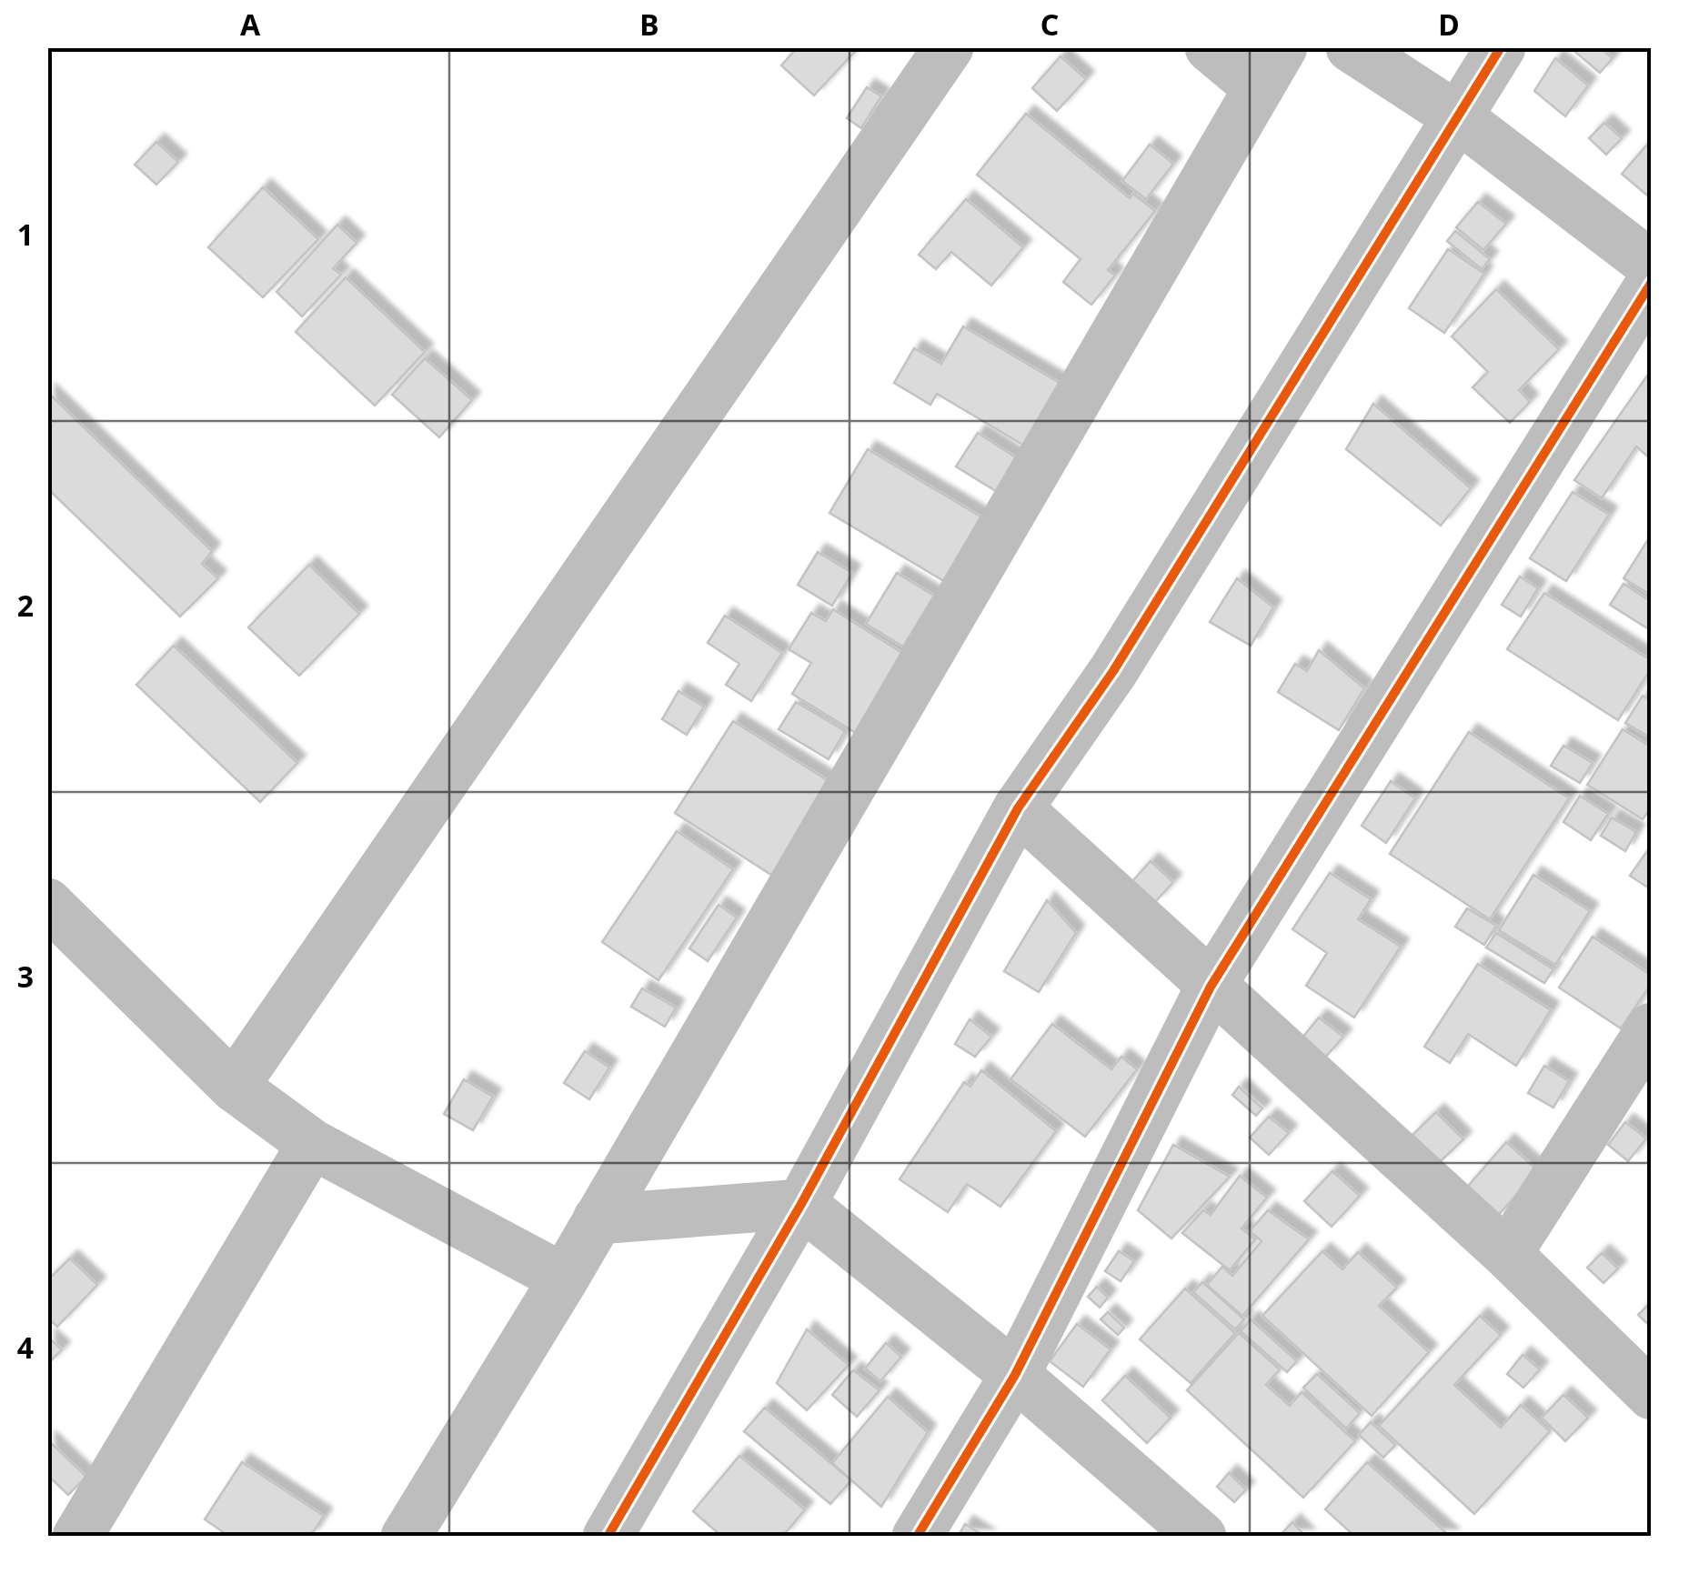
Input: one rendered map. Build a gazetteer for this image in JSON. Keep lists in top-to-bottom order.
{
  "grid": {
    "columns": [
      "A",
      "B",
      "C",
      "D"
    ],
    "rows": [
      "1",
      "2",
      "3",
      "4"
    ]
  }
}
